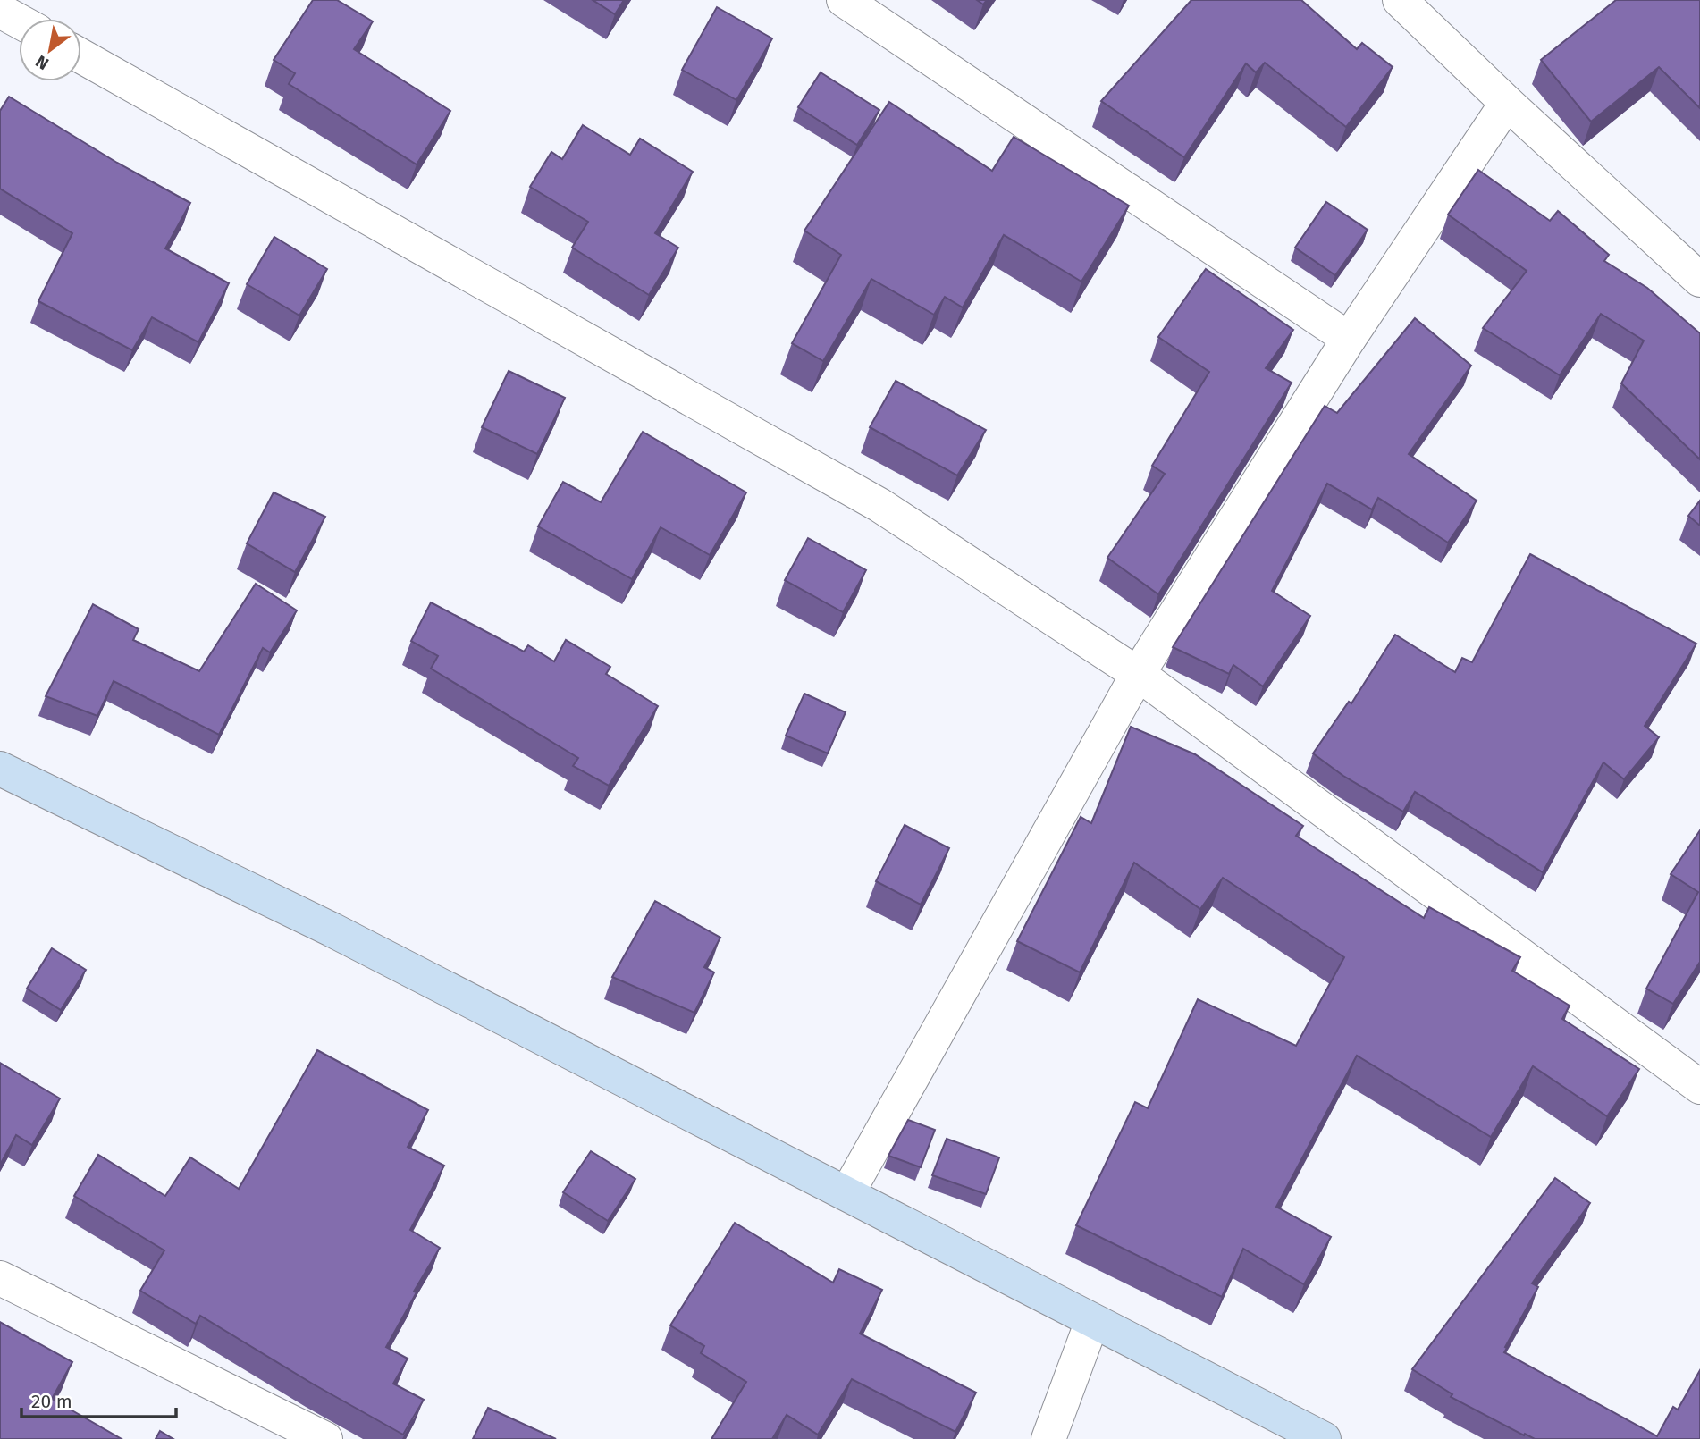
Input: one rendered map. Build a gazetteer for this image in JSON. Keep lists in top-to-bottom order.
{
  "scale_bar": "20 m",
  "north": "bottom left"
}
